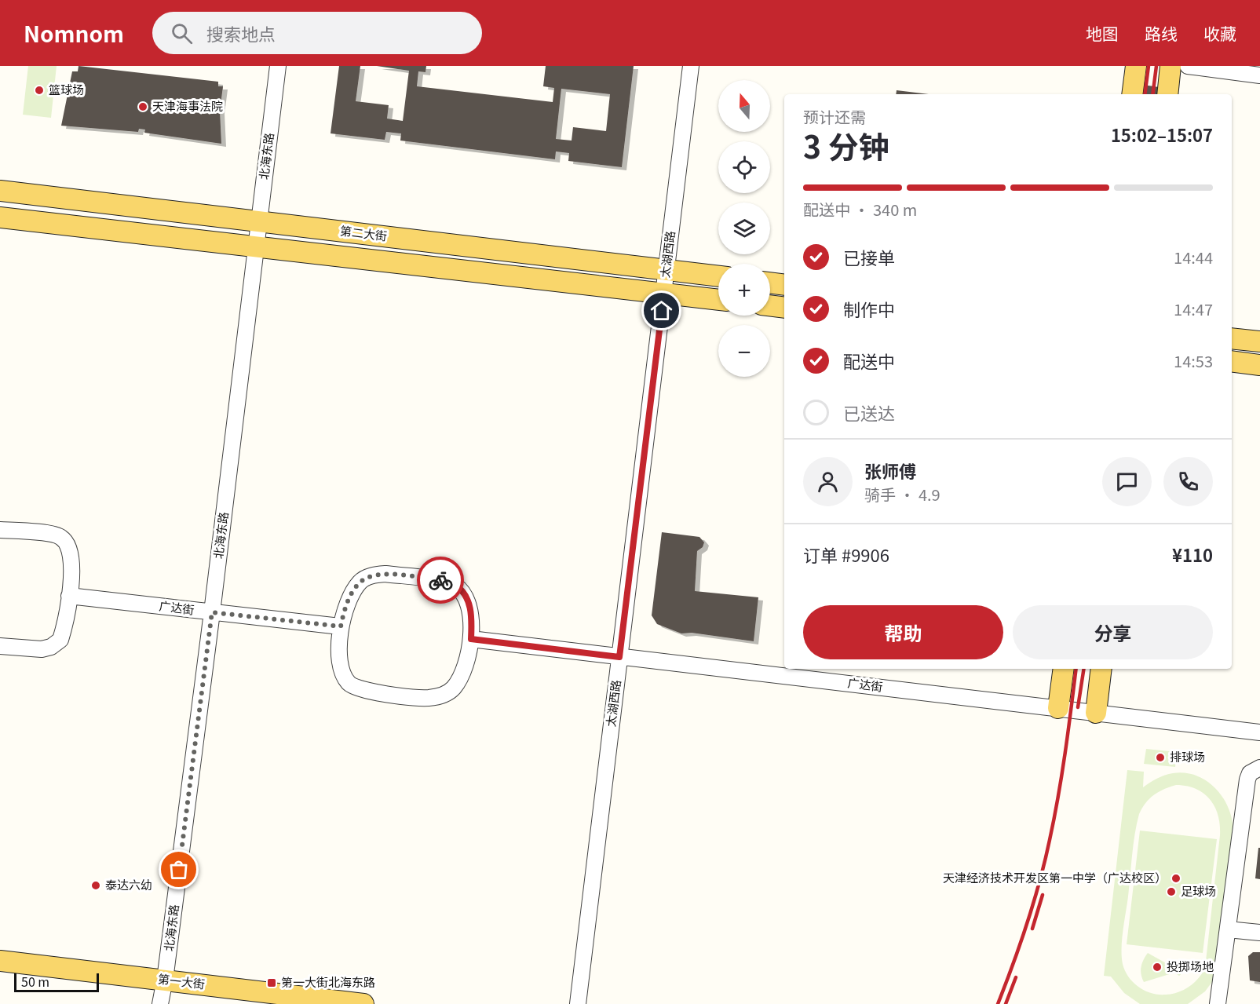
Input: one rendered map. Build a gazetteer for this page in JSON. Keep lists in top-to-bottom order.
{
  "streets": {
    "main road": ["第二大街", "第一大街"],
    "street": ["北海东路", "太湖西路", "广达街"]
  },
  "crossings": [
    ["北海东路", "第二大街"],
    ["北海东路", "广达街"],
    ["北海东路", "第一大街"],
    ["第二大街", "太湖西路"],
    ["太湖西路", "广达街"]
  ],
  "places": {
    "other": [
      "篮球场",
      "天津海事法院",
      "排球场",
      "天津经济技术开发区第一中学（广达校区）",
      "泰达六幼",
      "足球场",
      "投掷场地"
    ],
    "transit": ["第一大街北海东路"]
  },
  "scale_bar": "50 m",
  "north": "top",
  "page": {
    "header": "Nomnom",
    "search": "搜索地点",
    "nav": ["地图", "路线", "收藏"],
    "map_buttons": ["+", "−"],
    "heading": ["3 分钟", "预计还需", "15:02–15:07"],
    "panel": [
      "张师傅",
      "骑手 · 4.9",
      "订单 #9906",
      "¥110"
    ],
    "bar": "配送中 · 340 m",
    "list": [
      ["已接单", "14:44"],
      ["制作中", "14:47"],
      ["配送中", "14:53"],
      "已送达"
    ],
    "buttons": ["帮助", "分享"],
    "scale": "50 m"
  }
}
